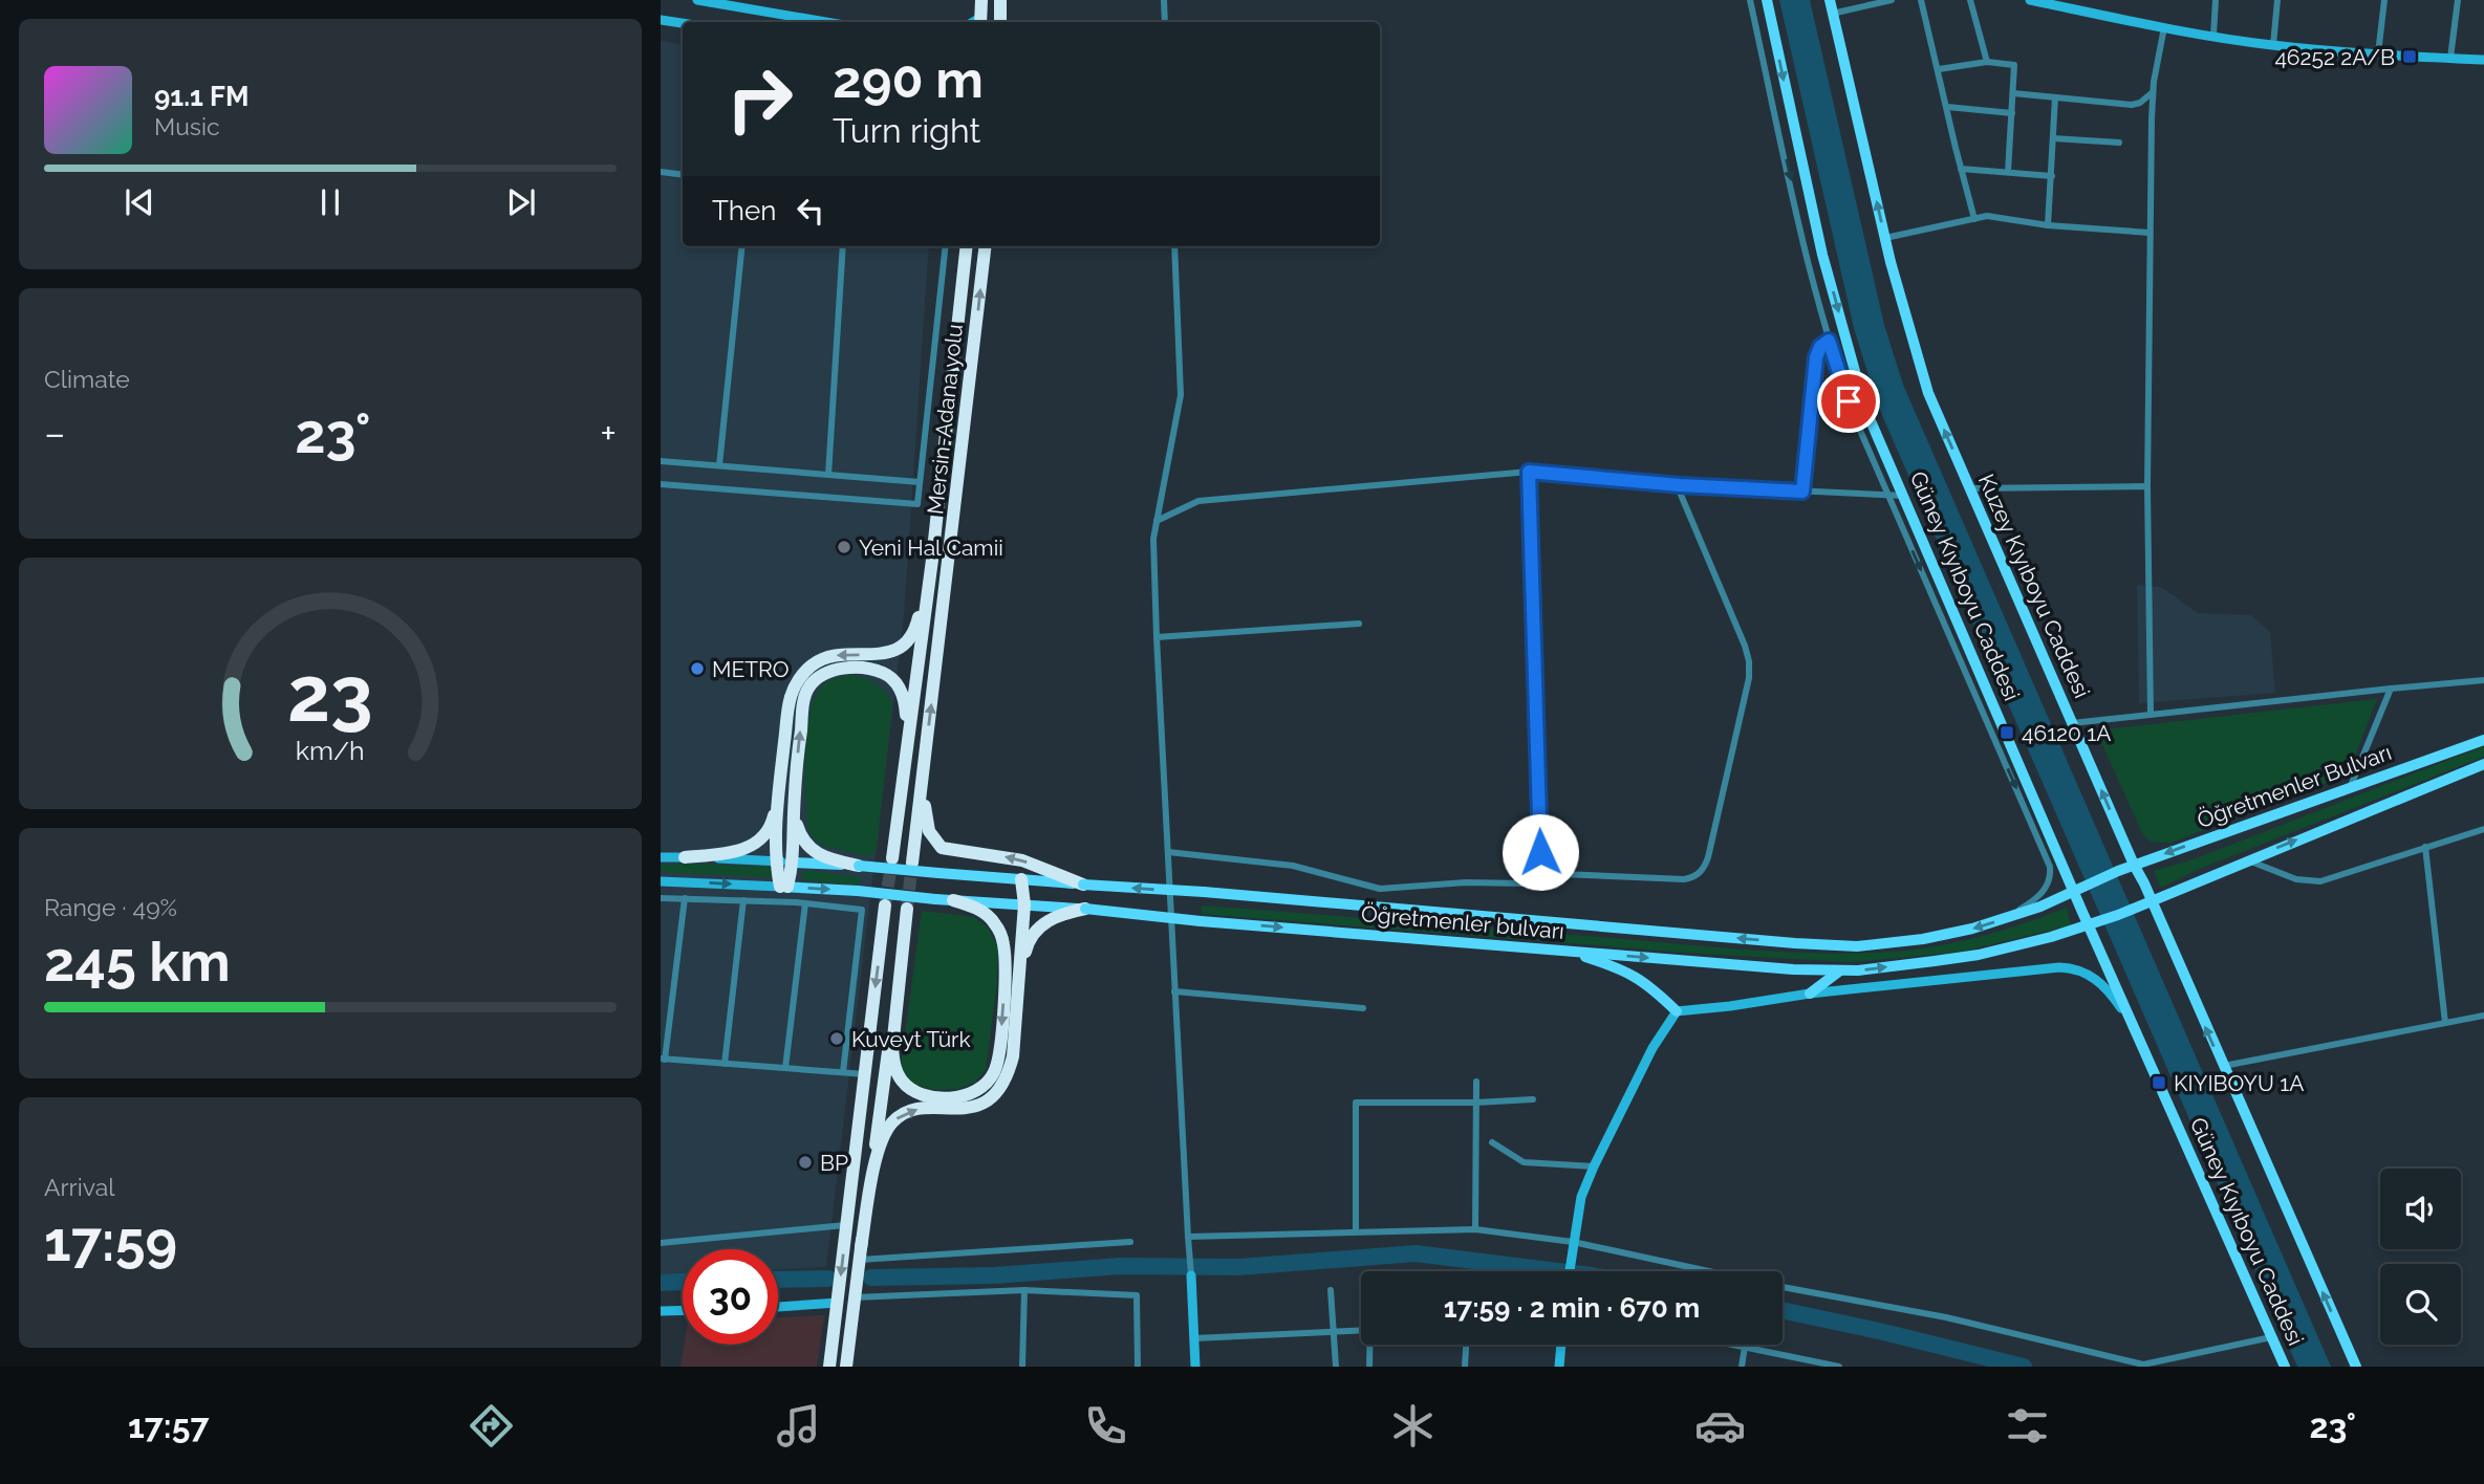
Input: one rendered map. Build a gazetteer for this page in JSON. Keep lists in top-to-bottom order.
{
  "streets": {
    "highway": ["Mersin-Adana yolu"],
    "main road": [
      "Güney Kıyıboyu Caddesi",
      "Kuzey Kıyıboyu Caddesi",
      "Öğretmenler Bulvarı",
      "Öğretmenler bulvarı"
    ]
  },
  "crossings": [
    ["Güney Kıyıboyu Caddesi", "Öğretmenler bulvarı"],
    ["Kuzey Kıyıboyu Caddesi", "Öğretmenler Bulvarı"],
    ["Kuzey Kıyıboyu Caddesi", "Öğretmenler bulvarı"],
    ["Öğretmenler Bulvarı", "Öğretmenler bulvarı"]
  ],
  "one_way": ["Güney Kıyıboyu Caddesi", "Kuzey Kıyıboyu Caddesi"],
  "places": {
    "transit": ["46252 2A/B", "46120 1A", "KIYIBOYU 1A"],
    "other": [
      "Yeni Hal Camii",
      "METRO",
      "Kuveyt Türk",
      "BP"
    ]
  },
  "page": {
    "turn": ["290 m", "Turn right"],
    "song": ["91.1 FM", "Music"],
    "then": "Then",
    "tile": [
      "Climate",
      ["Range · 49%", "245 km"],
      ["Arrival", "17:59"]
    ],
    "heat": ["−", "23°", "+"],
    "limit": "30",
    "trip": "17:59 · 2 min · 670 m",
    "tabs": ["17:57", "23°"],
    "gauge": ["23", "km/h"]
  }
}
